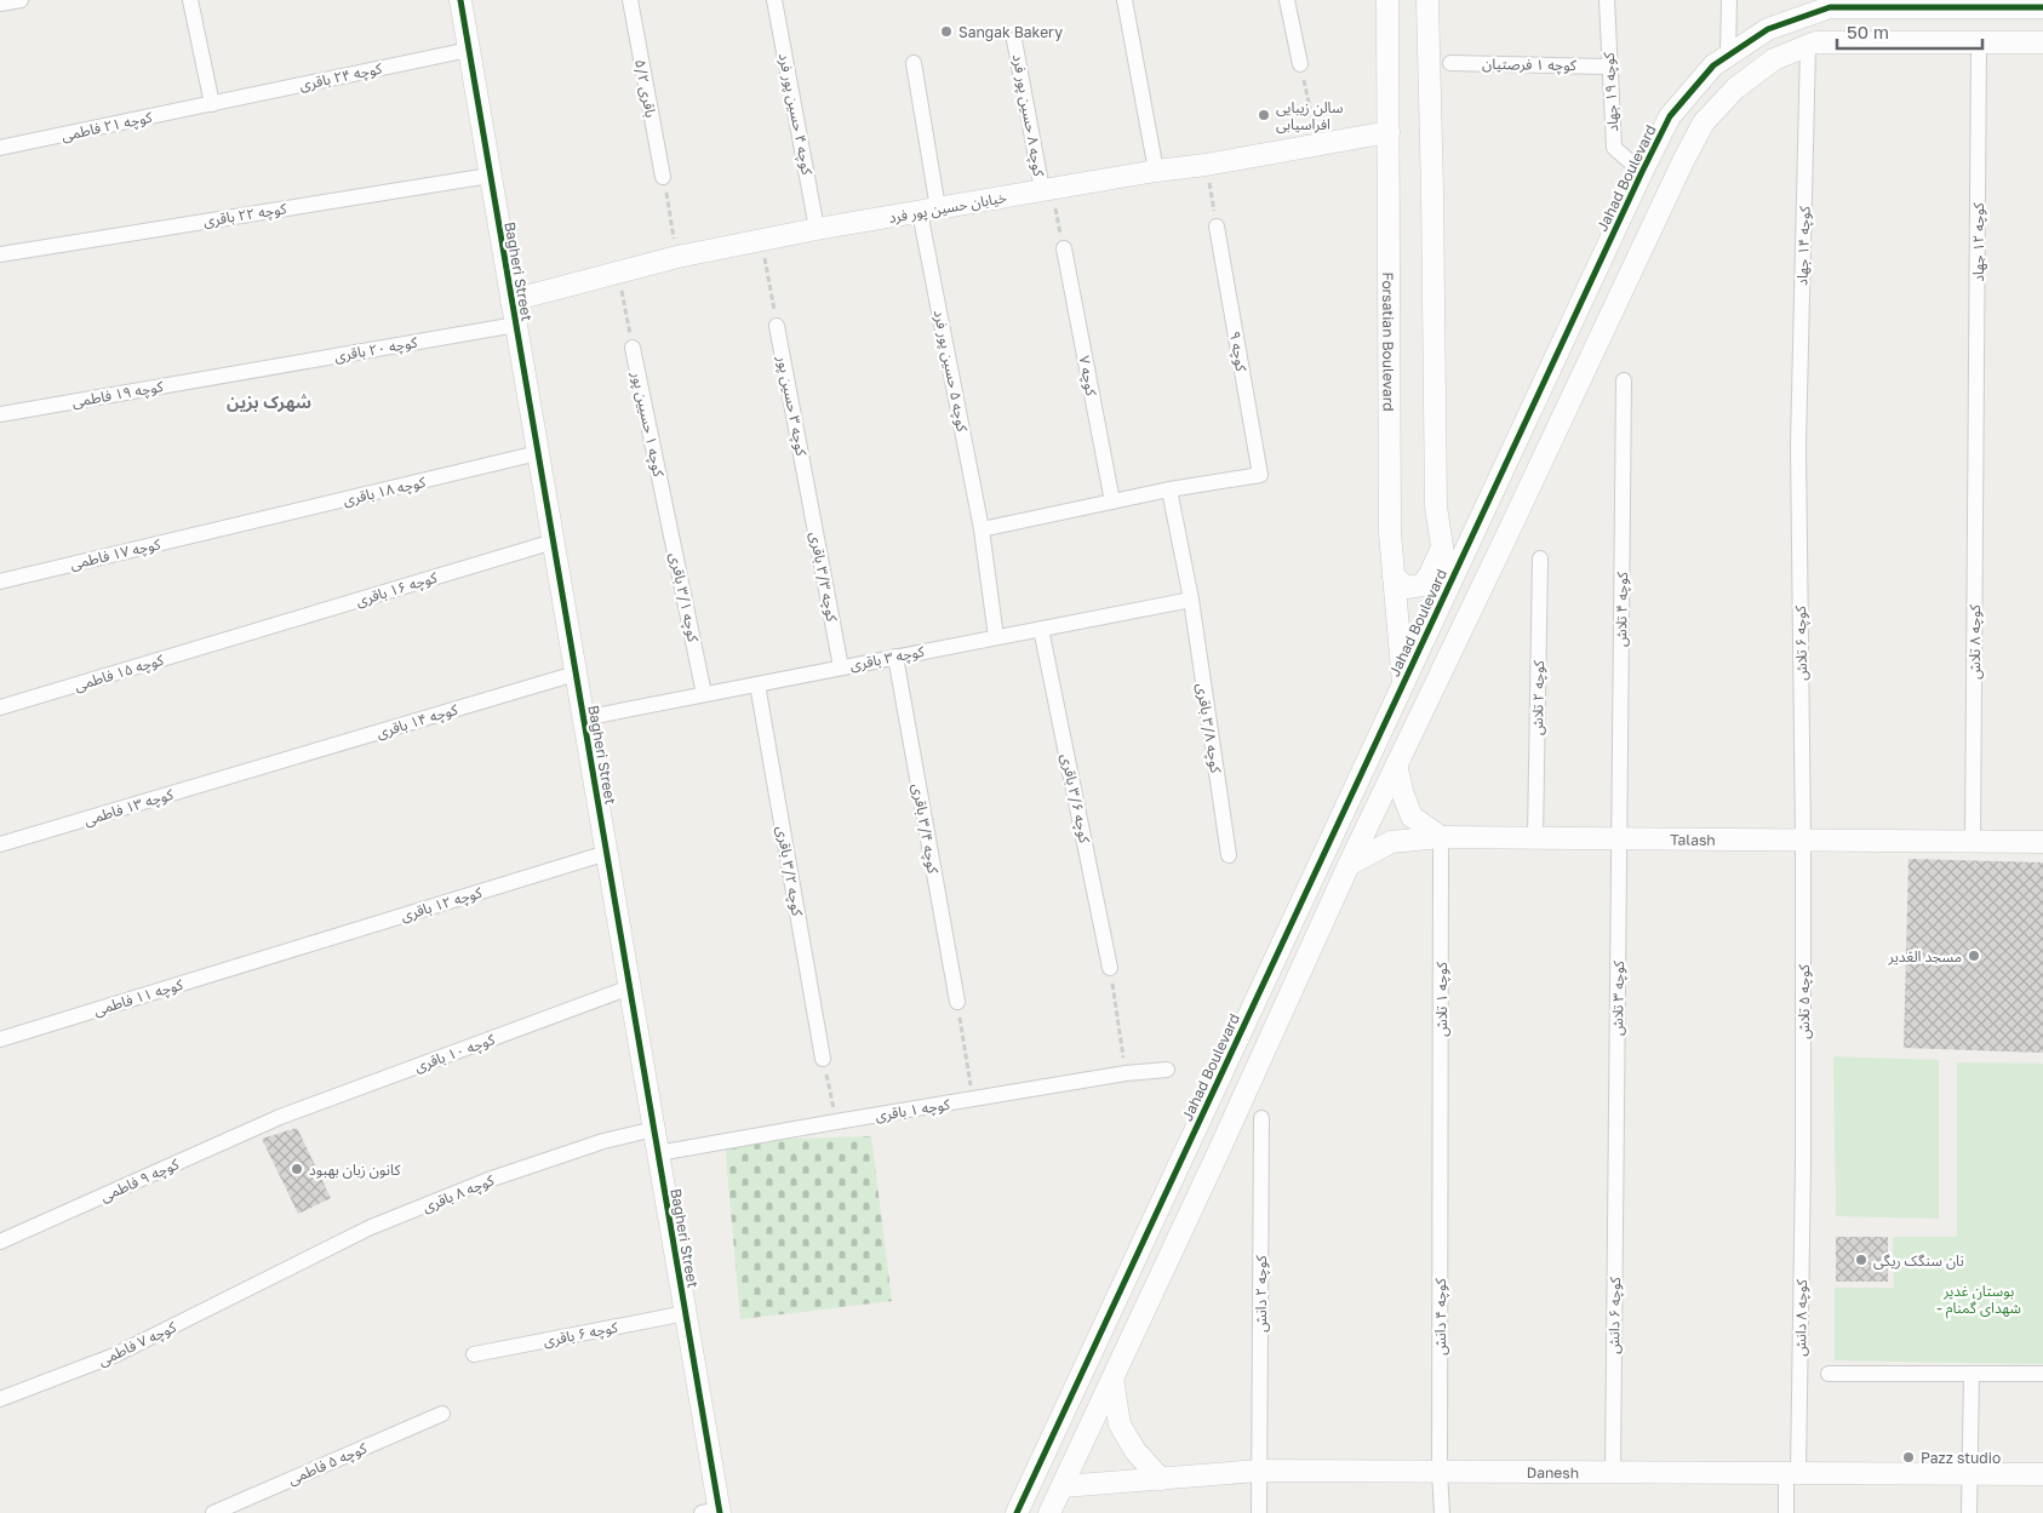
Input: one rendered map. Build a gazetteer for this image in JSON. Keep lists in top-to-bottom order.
{
  "streets": {
    "street": [
      "کوچه ۱ فرصتیان",
      "کوچه ۲۴ باقری",
      "باقری ۵/۲",
      "کوچه ۱۹ جهاد",
      "کوچه ۴ حسین پور فرد",
      "کوچه ۸ حسین پور فرد",
      "کوچه ۲۱ فاطمی",
      "Jahad Boulevard",
      "خیابان حسین پور فرد",
      "کوچه ۲۲ باقری",
      "کوچه ۱۲ جهاد",
      "کوچه ۱۴ جهاد",
      "Bagheri Street",
      "Forsatian Boulevard",
      "کوچه ۲۰ باقری",
      "کوچه ۹",
      "کوچه ۵ حسین پور فرد",
      "کوچه ۷",
      "کوچه ۱۹ فاطمی",
      "کوچه ۳ حسین پور",
      "کوچه ۱ حسیین پور",
      "کوچه ۱۸ باقری",
      "کوچه ۱۷ فاطمی",
      "کوچه ۳/۳ باقری",
      "کوچه ۱۶ باقری",
      "کوچه ۳/۱ باقری",
      "کوچه ۴ تلاش",
      "کوچه ۸ تلاش",
      "کوچه ۶ تلاش",
      "کوچه ۳ باقری",
      "کوچه ۱۵ فاطمی",
      "کوچه ۲ تلاش",
      "کوچه ۱۴ باقری",
      "کوچه ۳/۸ باقری",
      "کوچه ۳/۶ باقری",
      "کوچه ۱۳ فاطمی",
      "کوچه ۳/۴ باقری",
      "Talash",
      "کوچه ۳/۲ باقری",
      "کوچه ۱۲ باقری",
      "کوچه ۱۱ فاطمی",
      "کوچه ۳ تلاش",
      "کوچه ۱ تلاش",
      "کوچه ۵ تلاش",
      "کوچه ۱۰ باقری",
      "کوچه ۱ باقری",
      "کوچه ۹ فاطمی",
      "کوچه ۸ باقری",
      "کوچه ۲ دانش",
      "کوچه ۶ دانش",
      "کوچه ۴ دانش",
      "کوچه ۸ دانش",
      "کوچه ۶ باقری",
      "کوچه ۷ فاطمی",
      "کوچه ۵ فاطمی",
      "Danesh"
    ]
  },
  "crossings": [
    ["کوچه ۱ فرصتیان", "کوچه ۱۹ جهاد"],
    ["کوچه ۲۴ باقری", "کوچه ۲۱ فاطمی"],
    ["کوچه ۲۴ باقری", "Bagheri Street"],
    ["کوچه ۱۹ جهاد", "Jahad Boulevard"],
    ["کوچه ۴ حسین پور فرد", "خیابان حسین پور فرد"],
    ["کوچه ۸ حسین پور فرد", "خیابان حسین پور فرد"],
    ["Jahad Boulevard", "Forsatian Boulevard"],
    ["خیابان حسین پور فرد", "Bagheri Street"],
    ["خیابان حسین پور فرد", "Forsatian Boulevard"],
    ["خیابان حسین پور فرد", "کوچه ۵ حسین پور فرد"],
    ["کوچه ۲۲ باقری", "Bagheri Street"],
    ["کوچه ۱۲ جهاد", "کوچه ۸ تلاش"],
    ["کوچه ۱۴ جهاد", "کوچه ۶ تلاش"],
    ["Bagheri Street", "کوچه ۲۰ باقری"],
    ["Bagheri Street", "کوچه ۱۸ باقری"],
    ["Bagheri Street", "کوچه ۱۶ باقری"],
    ["Bagheri Street", "کوچه ۳ باقری"],
    ["Bagheri Street", "کوچه ۱۴ باقری"],
    ["Bagheri Street", "کوچه ۱۲ باقری"],
    ["Bagheri Street", "کوچه ۱۰ باقری"],
    ["Bagheri Street", "کوچه ۱ باقری"],
    ["Bagheri Street", "کوچه ۸ باقری"],
    ["Bagheri Street", "کوچه ۶ باقری"],
    ["کوچه ۲۰ باقری", "کوچه ۱۹ فاطمی"],
    ["کوچه ۹", "کوچه ۳/۸ باقری"],
    ["کوچه ۵ حسین پور فرد", "کوچه ۳ باقری"],
    ["کوچه ۳ حسین پور", "کوچه ۳/۳ باقری"],
    ["کوچه ۱ حسیین پور", "کوچه ۳/۱ باقری"],
    ["کوچه ۱۸ باقری", "کوچه ۱۷ فاطمی"],
    ["کوچه ۳/۳ باقری", "کوچه ۳ باقری"],
    ["کوچه ۱۶ باقری", "کوچه ۱۵ فاطمی"],
    ["کوچه ۳/۱ باقری", "کوچه ۳ باقری"],
    ["کوچه ۴ تلاش", "Talash"],
    ["کوچه ۴ تلاش", "کوچه ۳ تلاش"],
    ["کوچه ۸ تلاش", "Talash"],
    ["کوچه ۶ تلاش", "Talash"],
    ["کوچه ۶ تلاش", "کوچه ۵ تلاش"],
    ["کوچه ۳ باقری", "کوچه ۳/۸ باقری"],
    ["کوچه ۳ باقری", "کوچه ۳/۶ باقری"],
    ["کوچه ۳ باقری", "کوچه ۳/۴ باقری"],
    ["کوچه ۳ باقری", "کوچه ۳/۲ باقری"],
    ["کوچه ۲ تلاش", "Talash"],
    ["کوچه ۱۴ باقری", "کوچه ۱۳ فاطمی"],
    ["Talash", "کوچه ۳ تلاش"],
    ["Talash", "کوچه ۱ تلاش"],
    ["Talash", "کوچه ۵ تلاش"],
    ["کوچه ۱۲ باقری", "کوچه ۱۱ فاطمی"],
    ["کوچه ۳ تلاش", "کوچه ۶ دانش"],
    ["کوچه ۱ تلاش", "کوچه ۴ دانش"],
    ["کوچه ۵ تلاش", "کوچه ۸ دانش"],
    ["کوچه ۱۰ باقری", "کوچه ۹ فاطمی"],
    ["کوچه ۸ باقری", "کوچه ۷ فاطمی"],
    ["کوچه ۲ دانش", "Danesh"],
    ["کوچه ۶ دانش", "Danesh"],
    ["کوچه ۴ دانش", "Danesh"],
    ["کوچه ۸ دانش", "Danesh"]
  ],
  "districts": ["شهرک بزین"],
  "parks": ["بوستان غدیر - شهدای گمنام"],
  "places": [
    "Sangak Bakery",
    "سالن زیبایی افراسیابی",
    "مسجد الغدیر",
    "کانون زبان بهبود",
    "نان سنگک ریگی",
    "Pazz studio"
  ],
  "scale_bar": "50 m"
}
